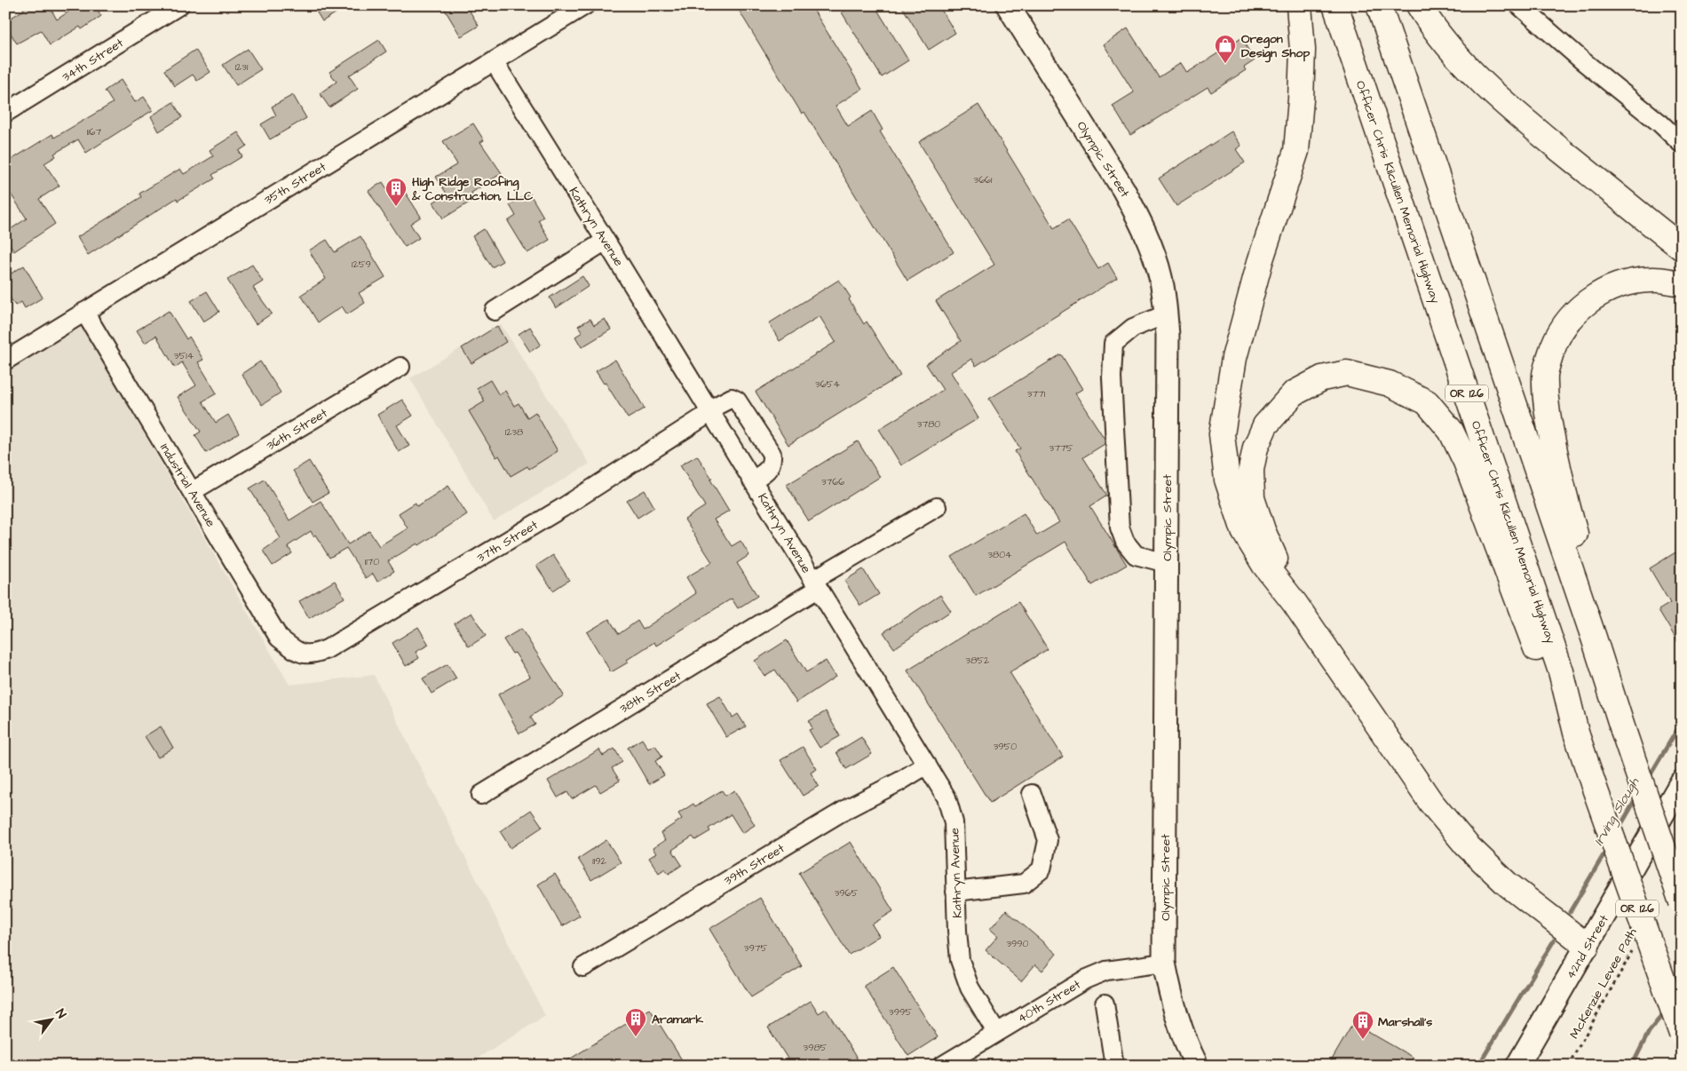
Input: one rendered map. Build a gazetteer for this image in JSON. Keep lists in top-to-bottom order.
{
  "streets": {
    "highway": ["Officer Chris Kilcullen Memorial Highway", "OR 126"],
    "main road": ["Olympic Street", "42nd Street"],
    "street": [
      "34th Street",
      "35th Street",
      "Kathryn Avenue",
      "36th Street",
      "Industrial Avenue",
      "37th Street",
      "38th Street",
      "39th Street",
      "40th Street"
    ],
    "path": ["McKenzie Levee Path"]
  },
  "crossings": [
    ["Olympic Street", "40th Street"],
    ["35th Street", "Kathryn Avenue"],
    ["35th Street", "Industrial Avenue"],
    ["Kathryn Avenue", "37th Street"],
    ["Kathryn Avenue", "38th Street"],
    ["Kathryn Avenue", "39th Street"],
    ["Kathryn Avenue", "40th Street"],
    ["36th Street", "Industrial Avenue"],
    ["Industrial Avenue", "37th Street"]
  ],
  "water": ["Irving Slough"],
  "places": {
    "shop": ["Oregon Design Shop"],
    "building": ["High Ridge Roofing & Construction, LLC", "Aramark", "Marshall's"]
  },
  "house_numbers": [
    "1231",
    "1167",
    "3661",
    "1259",
    "3514",
    "3654",
    "3771",
    "3780",
    "1238",
    "3775",
    "3766",
    "3804",
    "1170",
    "3852",
    "3950",
    "1192",
    "3965",
    "3990",
    "3975",
    "3995",
    "3985"
  ],
  "north": "top right"
}
